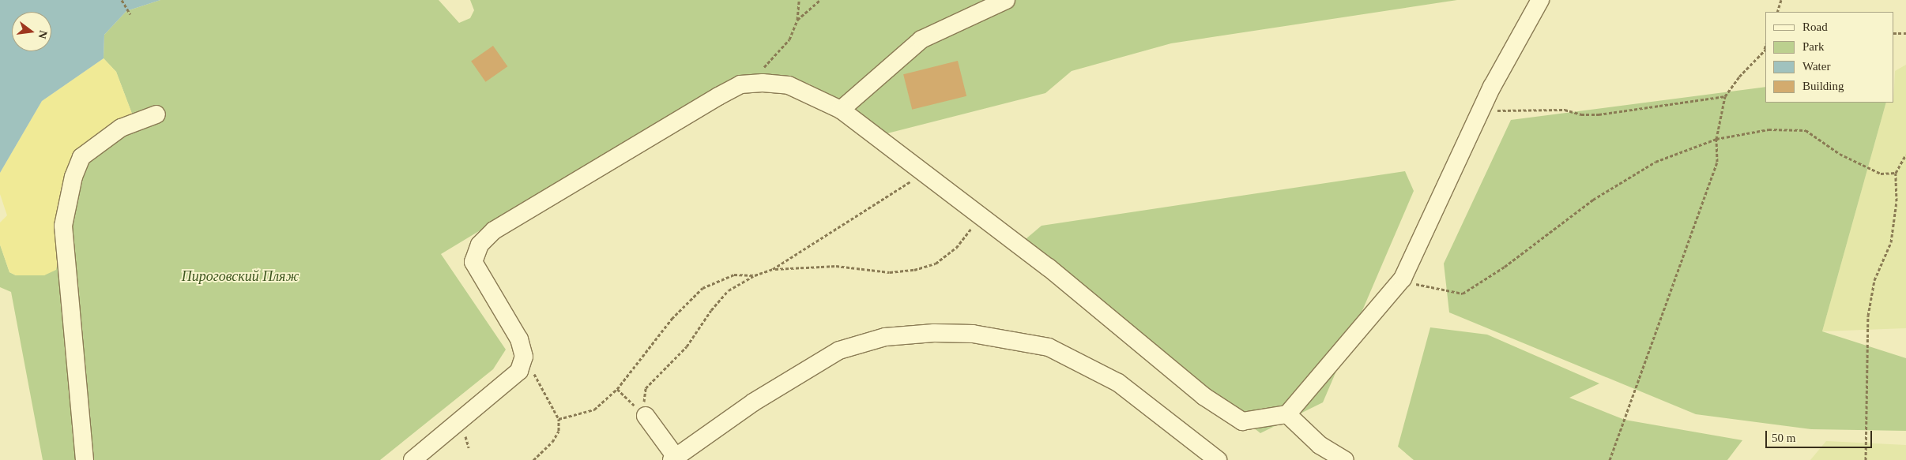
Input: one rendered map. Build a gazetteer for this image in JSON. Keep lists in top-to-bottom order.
{
  "parks": ["Пироговский Пляж"],
  "legend": [
    "Road",
    "Park",
    "Water",
    "Building"
  ],
  "scale_bar": "50 m",
  "north": "right"
}
